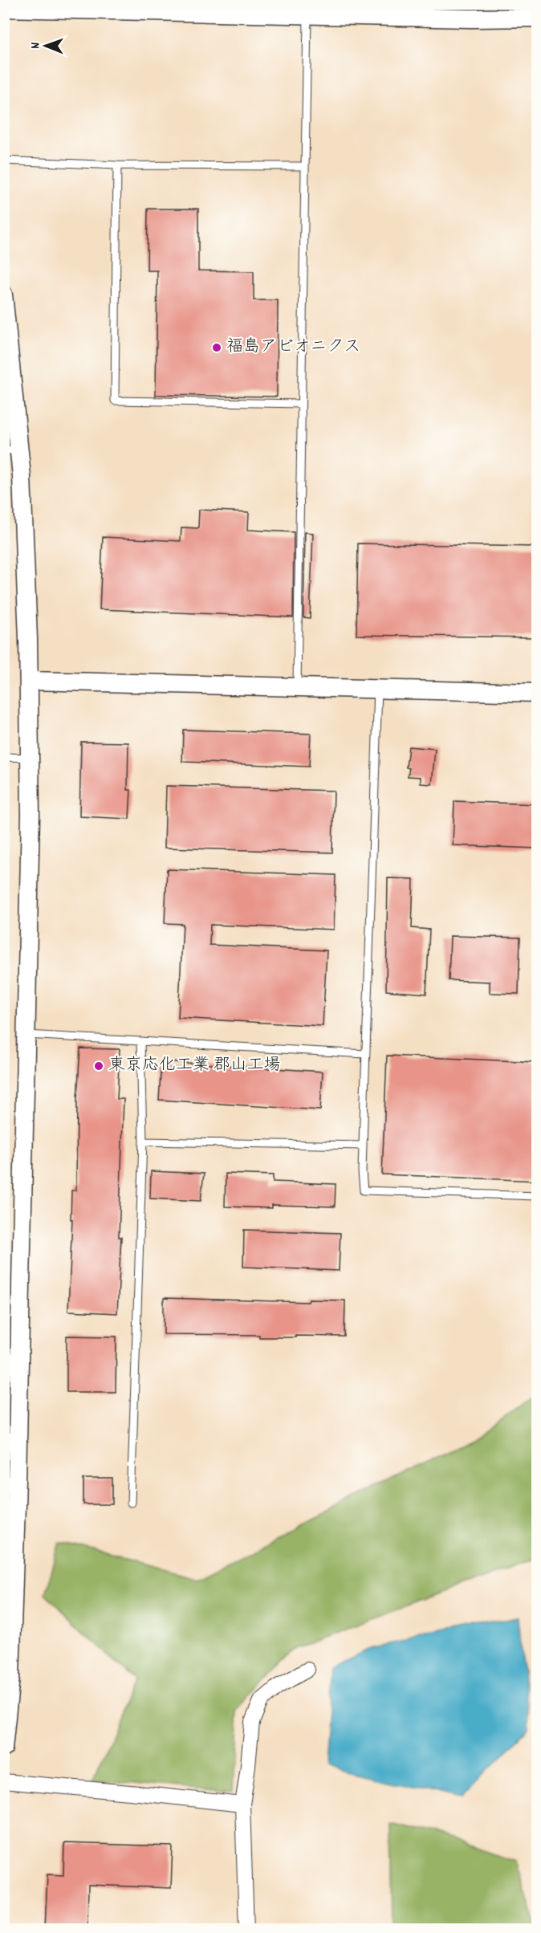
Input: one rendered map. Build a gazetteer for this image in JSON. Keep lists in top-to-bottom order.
{
  "places": ["福島アビオニクス", "東京応化工業 郡山工場"],
  "north": "left"
}
